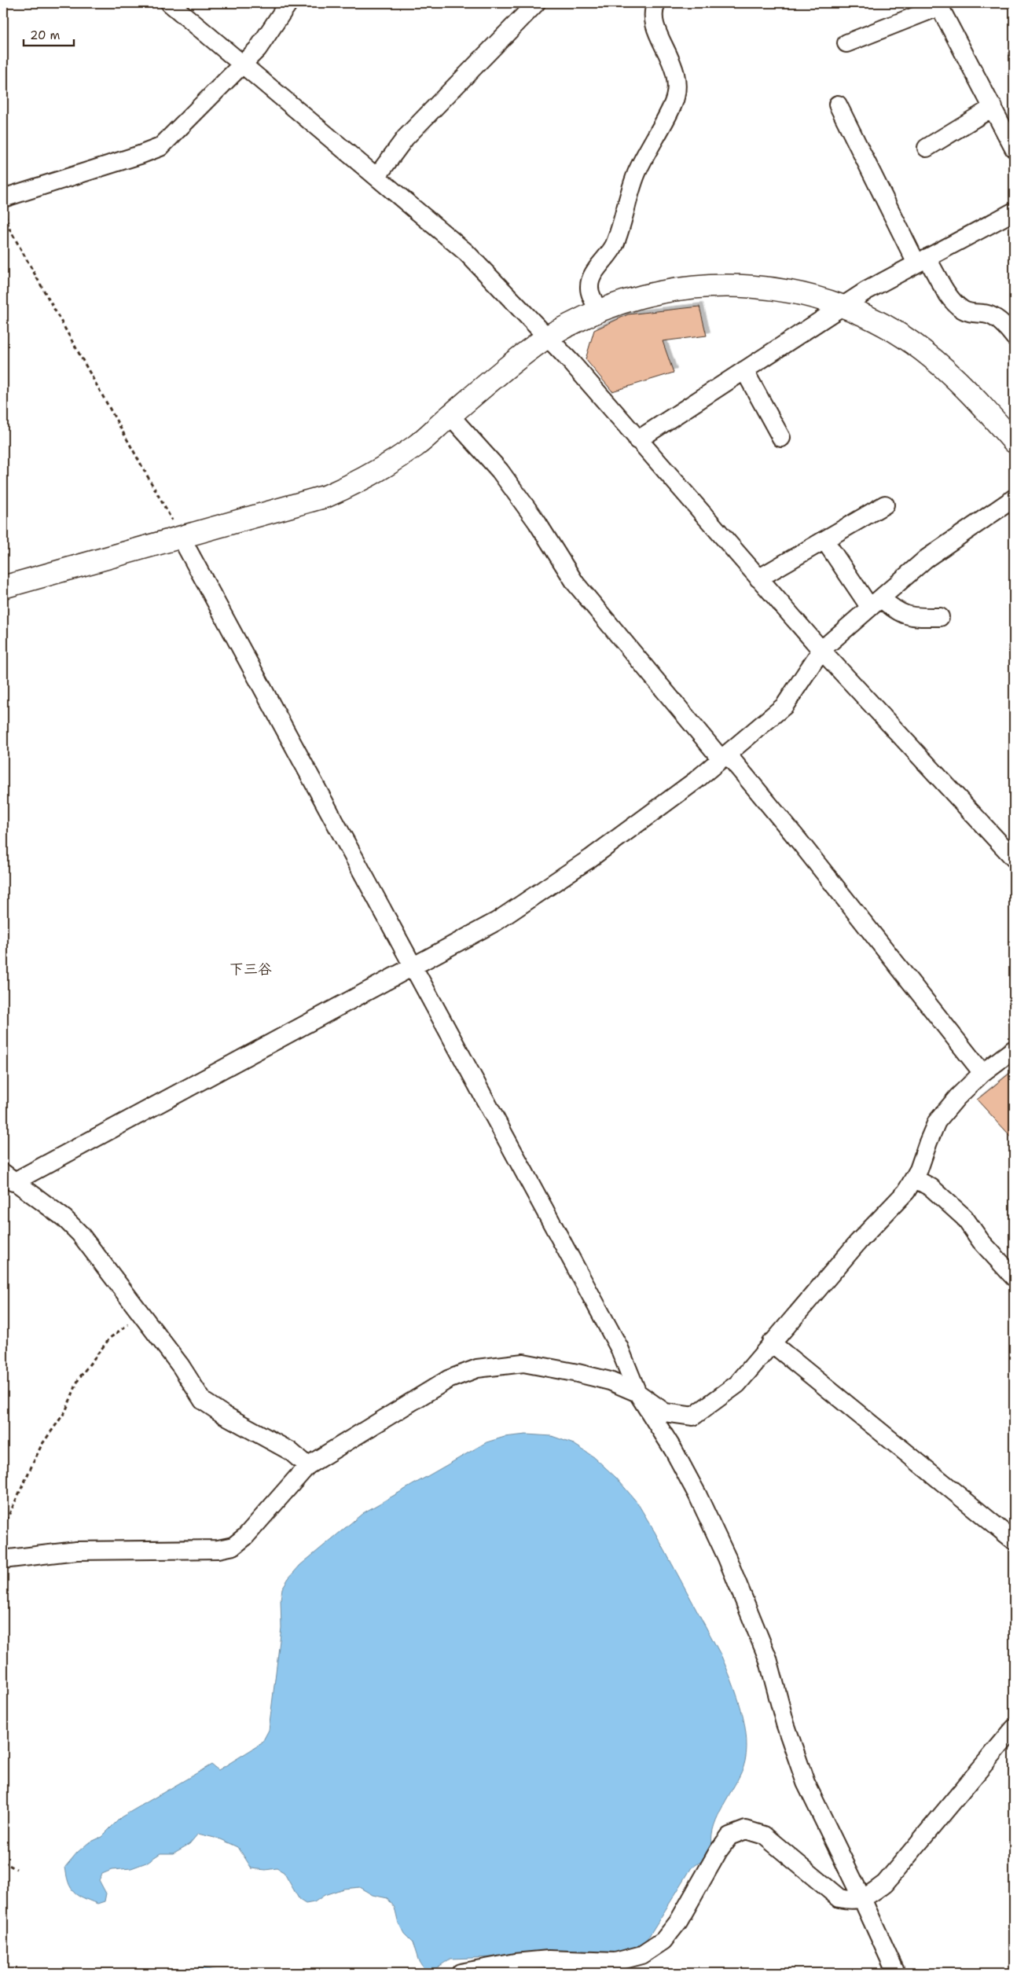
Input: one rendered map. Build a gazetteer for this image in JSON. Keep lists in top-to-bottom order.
{
  "districts": ["下三谷"],
  "scale_bar": "20 m"
}
